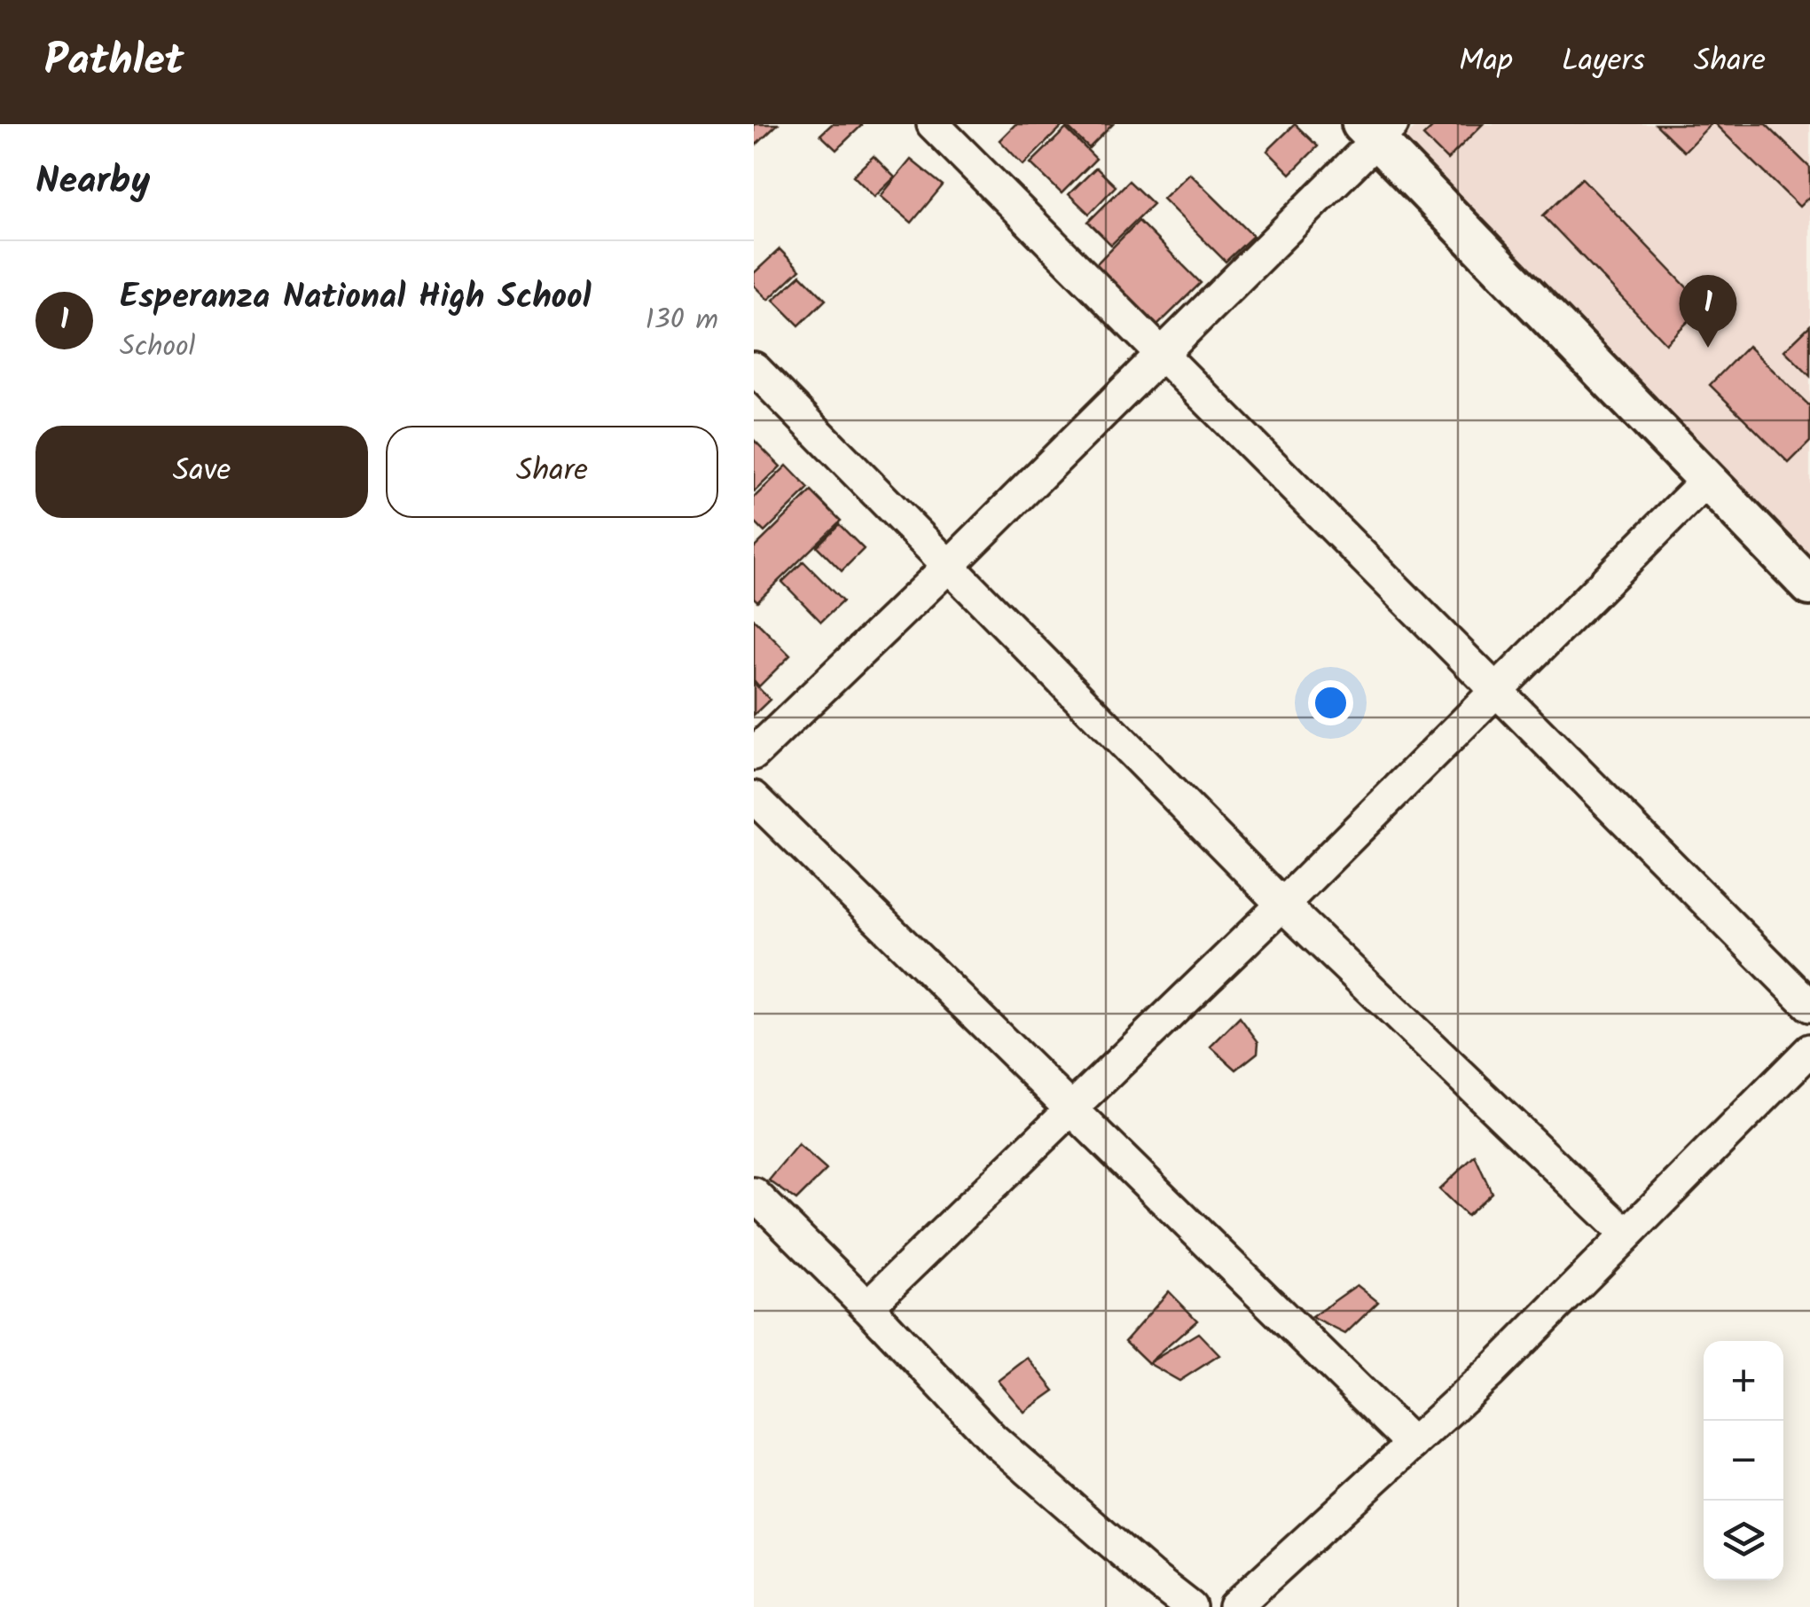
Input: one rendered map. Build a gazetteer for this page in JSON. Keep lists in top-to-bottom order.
{
  "page": {
    "header": "Pathlet",
    "nav": ["Map", "Layers", "Share"],
    "heading": "Nearby",
    "list": [
      {
        "mark": "1",
        "name": "Esperanza National High School",
        "note": "School",
        "value": "130 m"
      }
    ],
    "pins": "1",
    "buttons": ["Save", "Share"],
    "map_buttons": ["+", "−"]
  }
}
